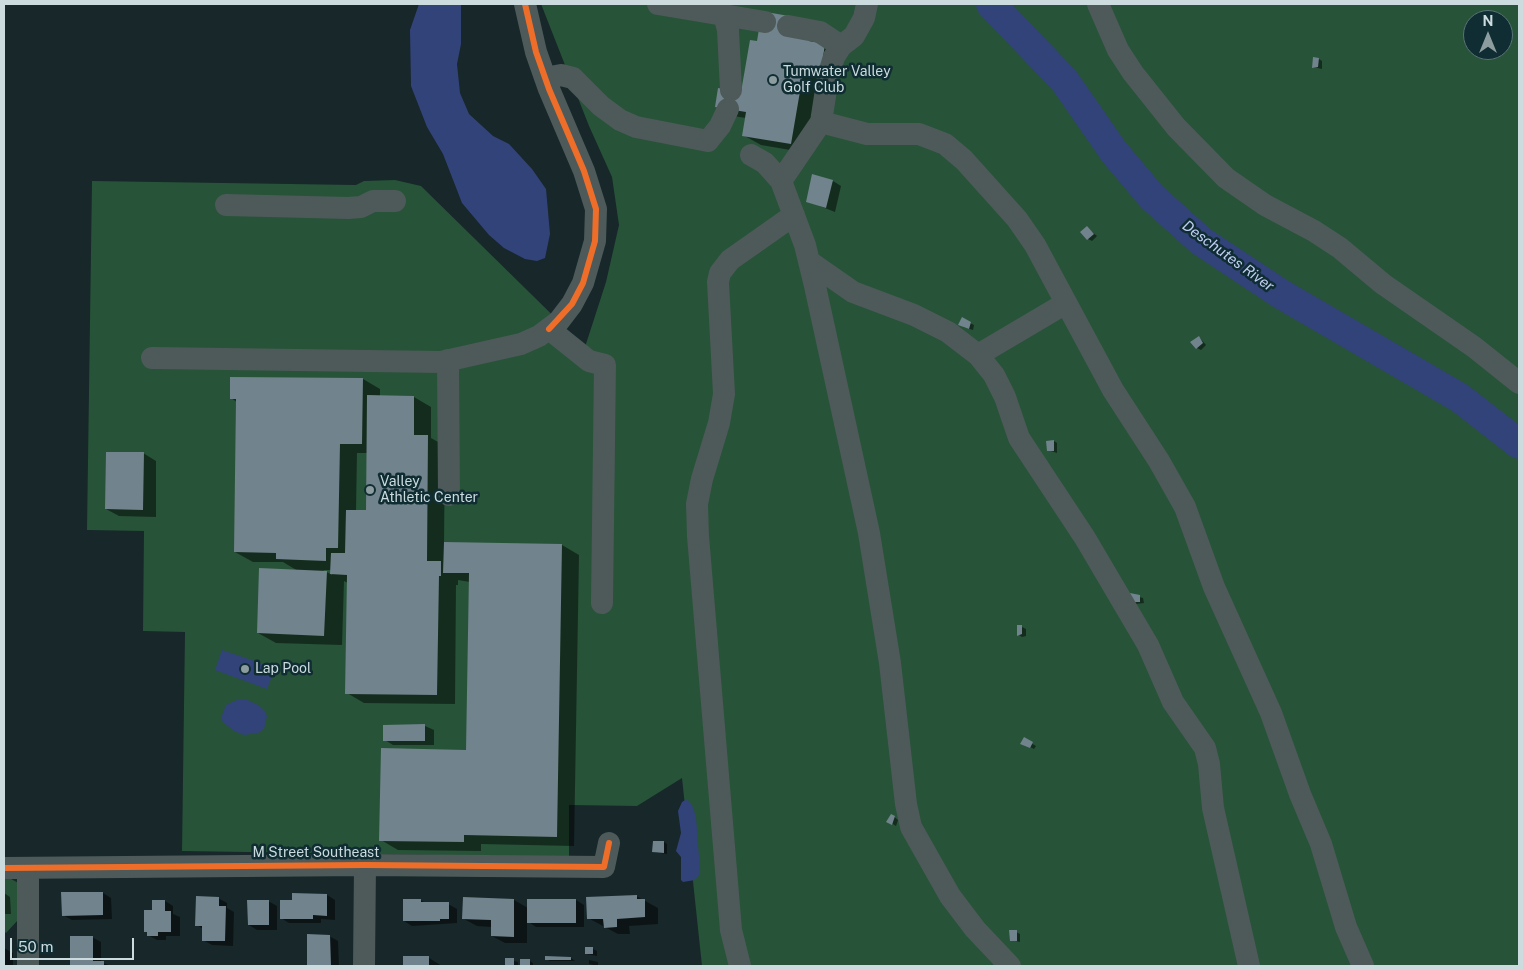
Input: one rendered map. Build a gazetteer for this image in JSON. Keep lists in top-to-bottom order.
{
  "streets": {
    "street": ["M Street Southeast"]
  },
  "water": ["Deschutes River"],
  "places": ["Tumwater Valley Golf Club", "Valley Athletic Center", "Lap Pool"],
  "scale_bar": "50 m",
  "north": "top"
}
